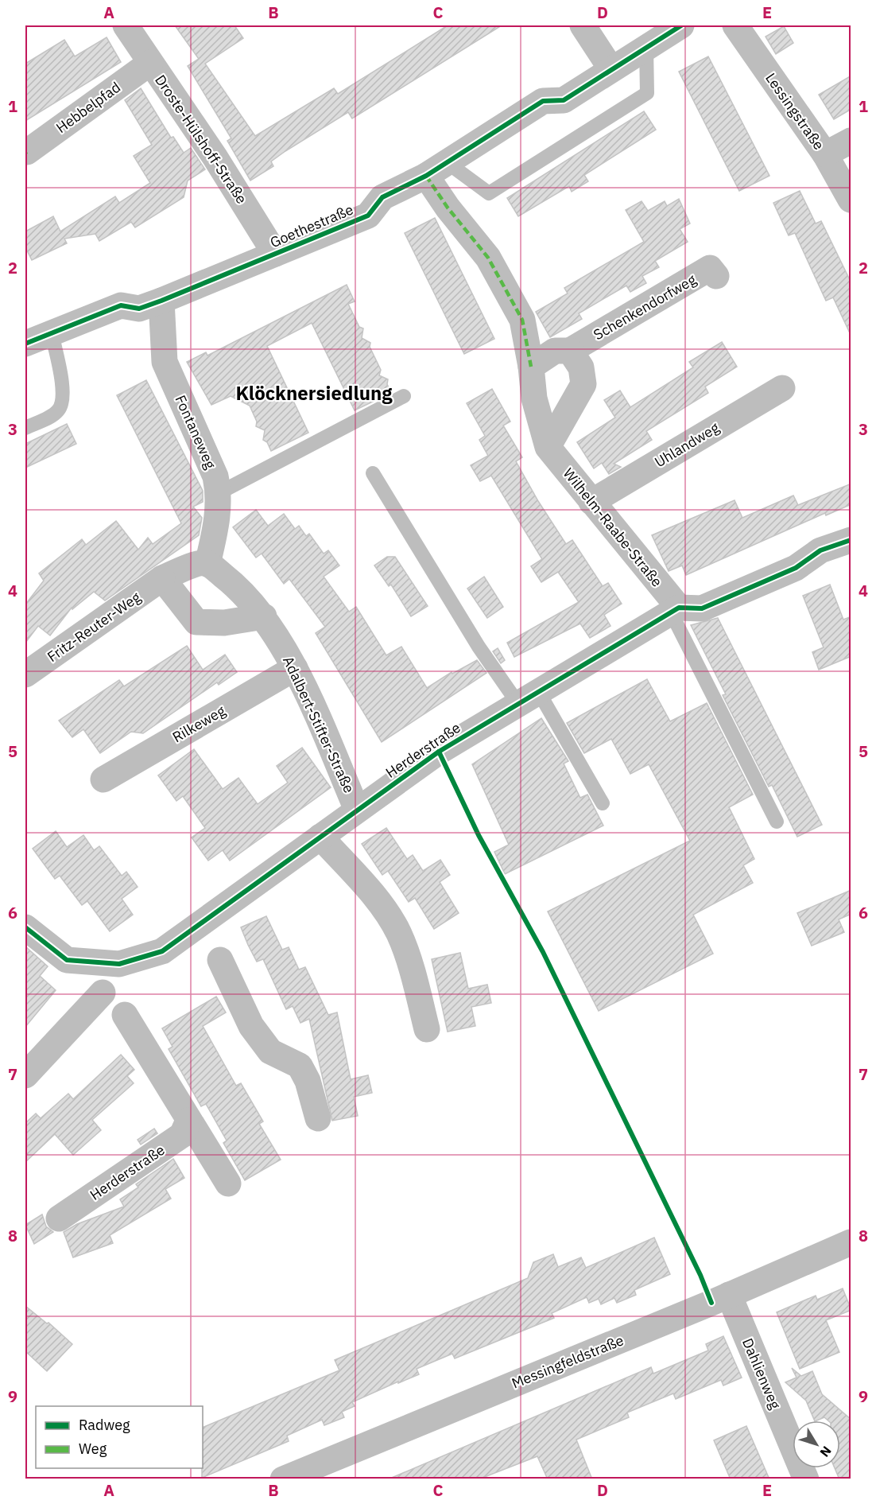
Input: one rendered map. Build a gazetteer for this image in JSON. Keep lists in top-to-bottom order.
{
  "streets": {
    "street": [
      "Hebbelpfad",
      "Lessingstraße",
      "Droste-Hülshoff-Straße",
      "Goethestraße",
      "Schenkendorfweg",
      "Fontaneweg",
      "Uhlandweg",
      "Wilhelm-Raabe-Straße",
      "Fritz-Reuter-Weg",
      "Rilkeweg",
      "Adalbert-Stifter-Straße",
      "Herderstraße",
      "Messingfeldstraße",
      "Dahlienweg"
    ]
  },
  "crossings": [
    ["Hebbelpfad", "Droste-Hülshoff-Straße"],
    ["Droste-Hülshoff-Straße", "Goethestraße"],
    ["Goethestraße", "Fontaneweg"],
    ["Goethestraße", "Wilhelm-Raabe-Straße"],
    ["Fontaneweg", "Adalbert-Stifter-Straße"],
    ["Uhlandweg", "Wilhelm-Raabe-Straße"],
    ["Wilhelm-Raabe-Straße", "Herderstraße"],
    ["Rilkeweg", "Adalbert-Stifter-Straße"],
    ["Adalbert-Stifter-Straße", "Herderstraße"],
    ["Messingfeldstraße", "Dahlienweg"]
  ],
  "districts": ["Klöcknersiedlung"],
  "legend": ["Radweg", "Weg"],
  "north": "bottom right",
  "grid": {
    "columns": [
      "A",
      "B",
      "C",
      "D",
      "E"
    ],
    "rows": [
      "1",
      "2",
      "3",
      "4",
      "5",
      "6",
      "7",
      "8",
      "9"
    ]
  }
}
